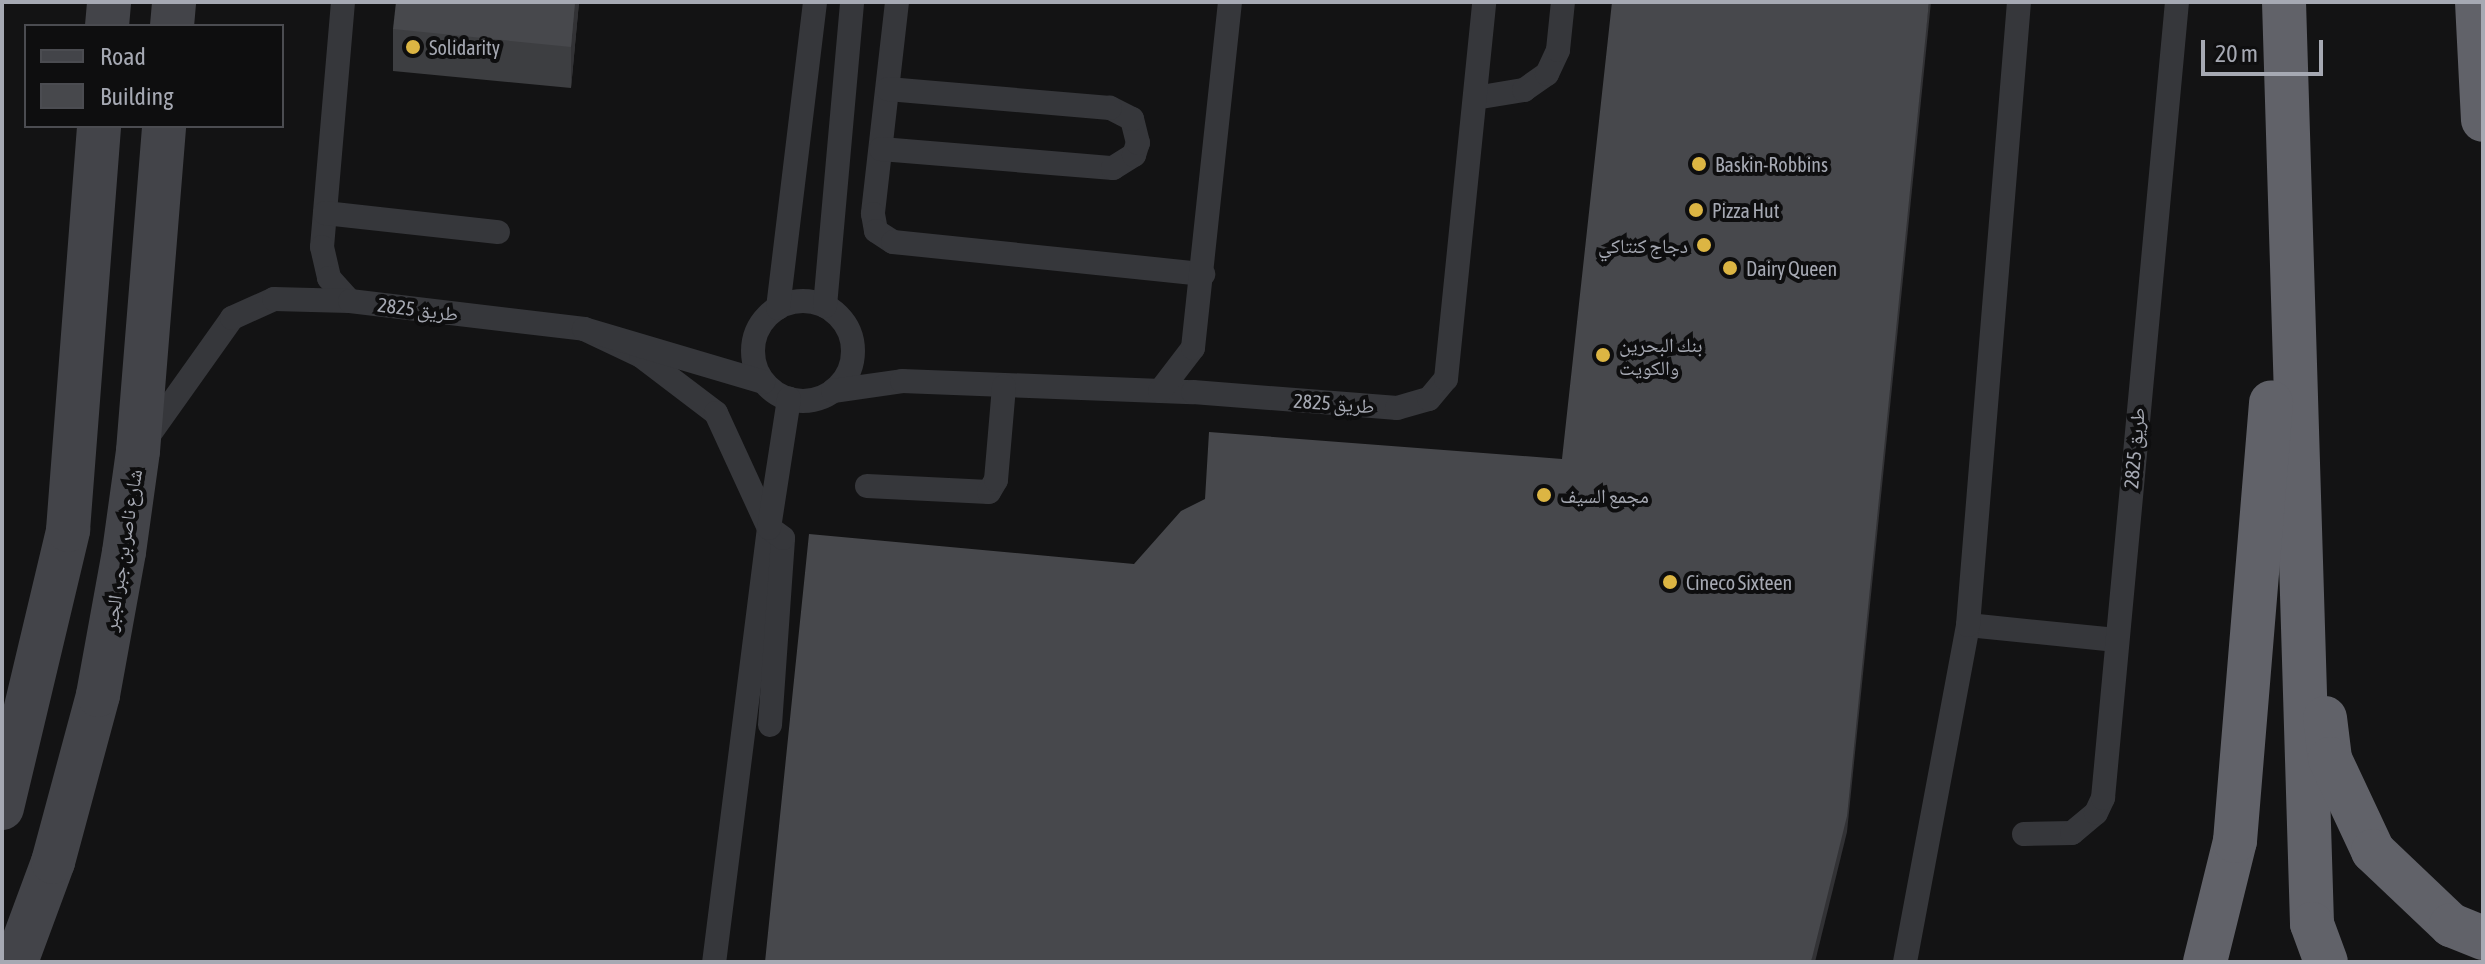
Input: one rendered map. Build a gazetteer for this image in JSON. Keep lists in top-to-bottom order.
{
  "streets": {
    "main road": ["شارع ناصر بن جبر الجبر"],
    "lane": ["طريق 2825"]
  },
  "crossings": [
    ["طريق 2825", "شارع ناصر بن جبر الجبر"]
  ],
  "places": [
    "Solidarity",
    "Baskin-Robbins",
    "Pizza Hut",
    "دجاج كنتاكي",
    "Dairy Queen",
    "بنك البحرين والكويت",
    "مجمع السيف",
    "Cineco Sixteen"
  ],
  "legend": ["Road", "Building"],
  "scale_bar": "20 m"
}
